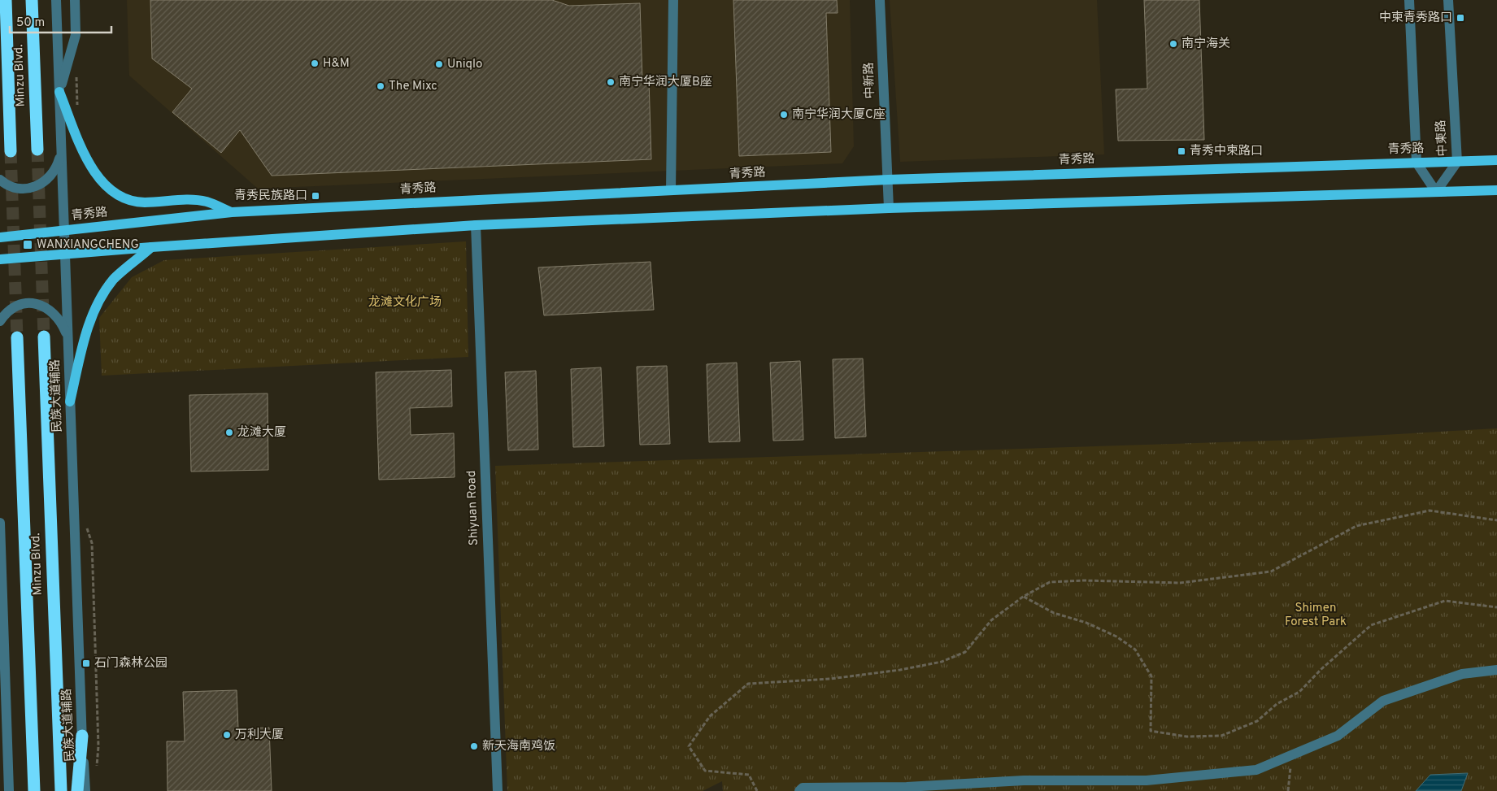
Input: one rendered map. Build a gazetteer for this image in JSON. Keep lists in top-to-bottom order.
{
  "streets": {
    "highway": ["Minzu Blvd."],
    "main road": ["青秀路"],
    "street": [
      "中新路",
      "中柬路",
      "民族大道辅路",
      "Shiyuan Road"
    ]
  },
  "crossings": [
    ["中新路", "青秀路"],
    ["中柬路", "青秀路"],
    ["青秀路", "民族大道辅路"]
  ],
  "parks": ["龙滩文化广场", "Shimen Forest Park"],
  "places": {
    "transit": [
      "中柬青秀路口",
      "青秀中柬路口",
      "青秀民族路口",
      "WANXIANGCHENG",
      "石门森林公园"
    ],
    "other": [
      "南宁海关",
      "H&M",
      "Uniqlo",
      "南宁华润大厦B座",
      "The Mixc",
      "南宁华润大厦C座",
      "龙滩大厦",
      "万利大厦",
      "新天海南鸡饭"
    ]
  },
  "scale_bar": "50 m"
}
